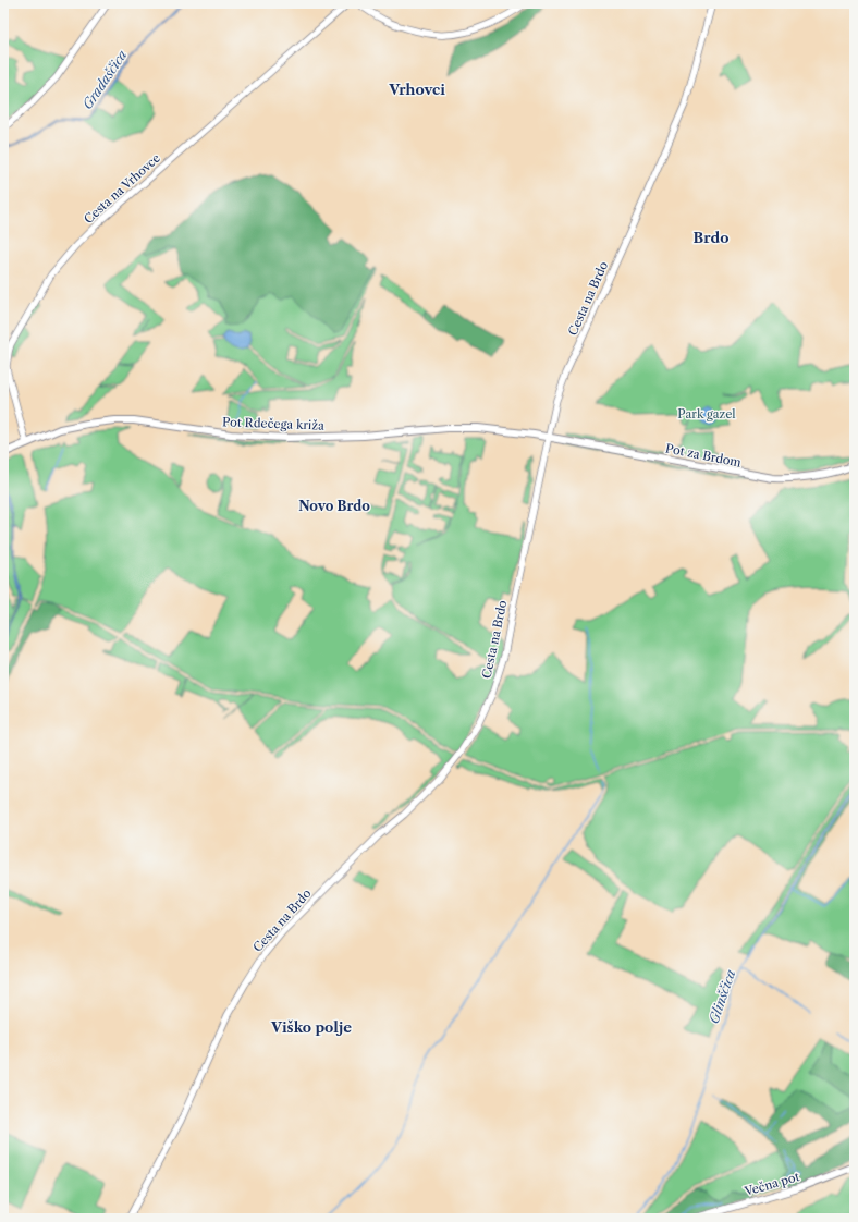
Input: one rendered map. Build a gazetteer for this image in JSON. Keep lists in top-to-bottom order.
{
  "streets": {
    "main road": ["Pot Rdečega križa", "Pot za Brdom", "Večna pot"],
    "street": ["Cesta na Vrhovce", "Cesta na Brdo"]
  },
  "crossings": [
    ["Cesta na Vrhovce", "Pot Rdečega križa"],
    ["Cesta na Brdo", "Pot Rdečega križa"],
    ["Cesta na Brdo", "Pot za Brdom"],
    ["Pot Rdečega križa", "Pot za Brdom"]
  ],
  "districts": [
    "Vrhovci",
    "Brdo",
    "Novo Brdo",
    "Viško polje"
  ],
  "water": ["Gradaščica", "Glinščica"],
  "parks": ["Park gazel"]
}
